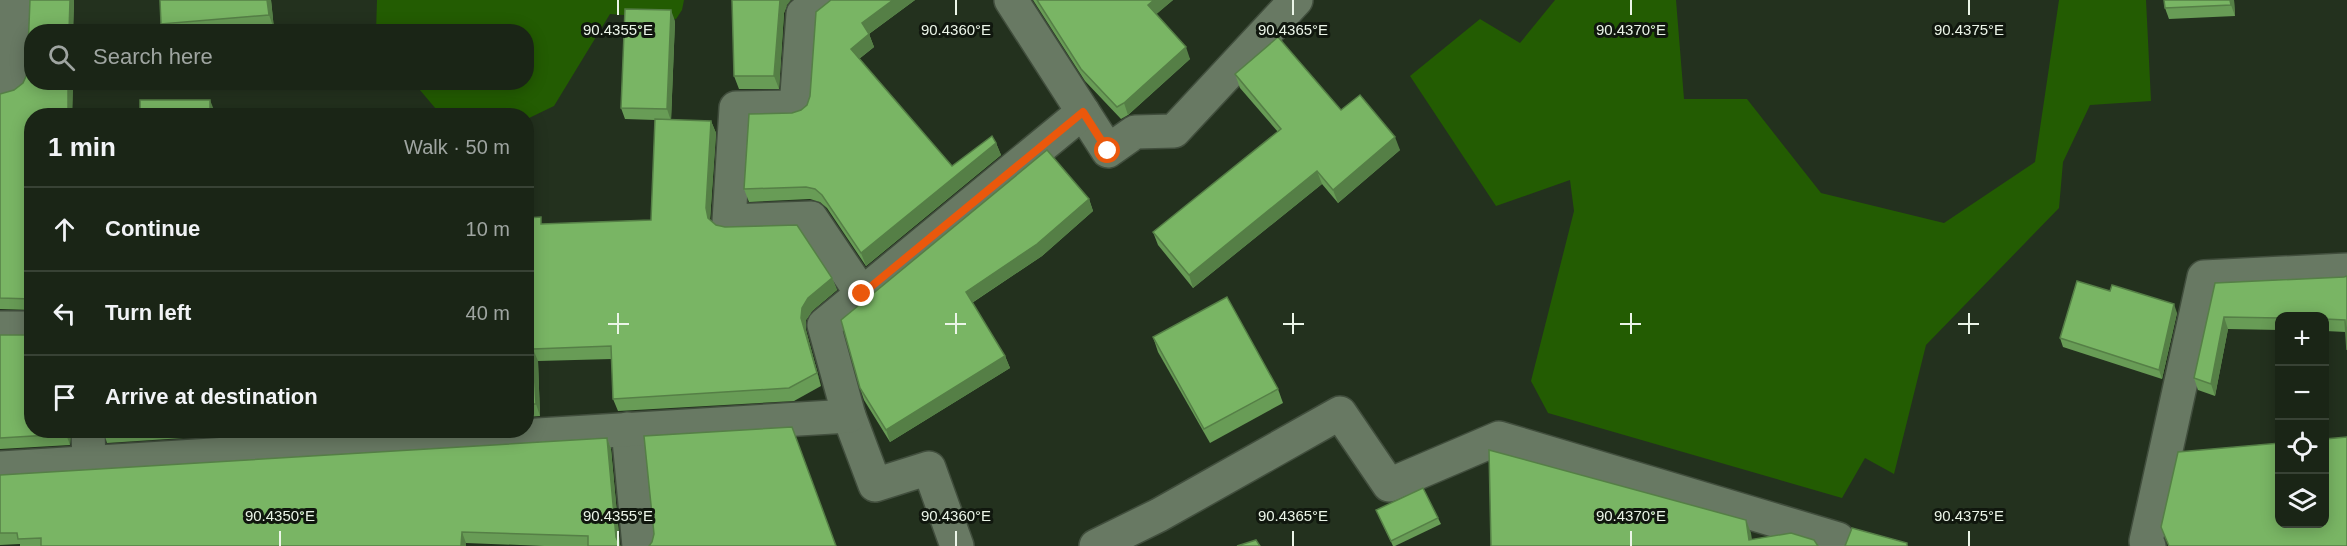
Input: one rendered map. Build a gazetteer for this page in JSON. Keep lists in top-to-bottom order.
{
  "page": {
    "search": "Search here",
    "heading": ["1 min", "Walk · 50 m"],
    "list": [
      ["Continue", "10 m"],
      ["Turn left", "40 m"],
      "Arrive at destination"
    ],
    "map_buttons": ["+", "−"]
  },
  "coordinates": [
    "90.4355°E",
    "90.4360°E",
    "90.4365°E",
    "90.4370°E",
    "90.4375°E",
    "90.4350°E"
  ]
}
